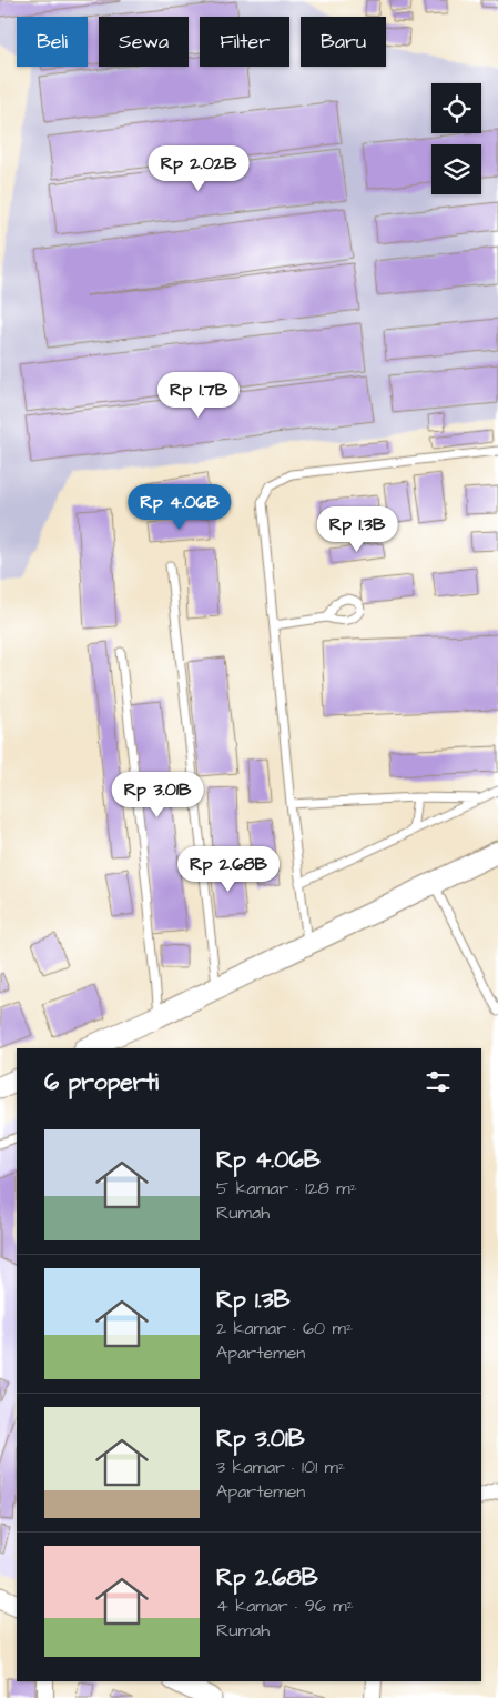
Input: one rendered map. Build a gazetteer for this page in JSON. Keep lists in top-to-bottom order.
{
  "page": {
    "chip": [
      "Beli",
      "Sewa",
      "Filter",
      "Baru"
    ],
    "price": [
      "Rp 2.02B",
      "Rp 1.7B",
      "Rp 4.06B",
      "Rp 1.3B",
      "Rp 3.01B",
      "Rp 2.68B"
    ],
    "heading": "6 properti",
    "list": [
      {
        "name": "Rp 4.06B",
        "note": "5 kamar · 128 m² · Rumah"
      },
      {
        "name": "Rp 1.3B",
        "note": "2 kamar · 60 m² · Apartemen"
      },
      {
        "name": "Rp 3.01B",
        "note": "3 kamar · 101 m² · Apartemen"
      },
      {
        "name": "Rp 2.68B",
        "note": "4 kamar · 96 m² · Rumah"
      }
    ]
  }
}
